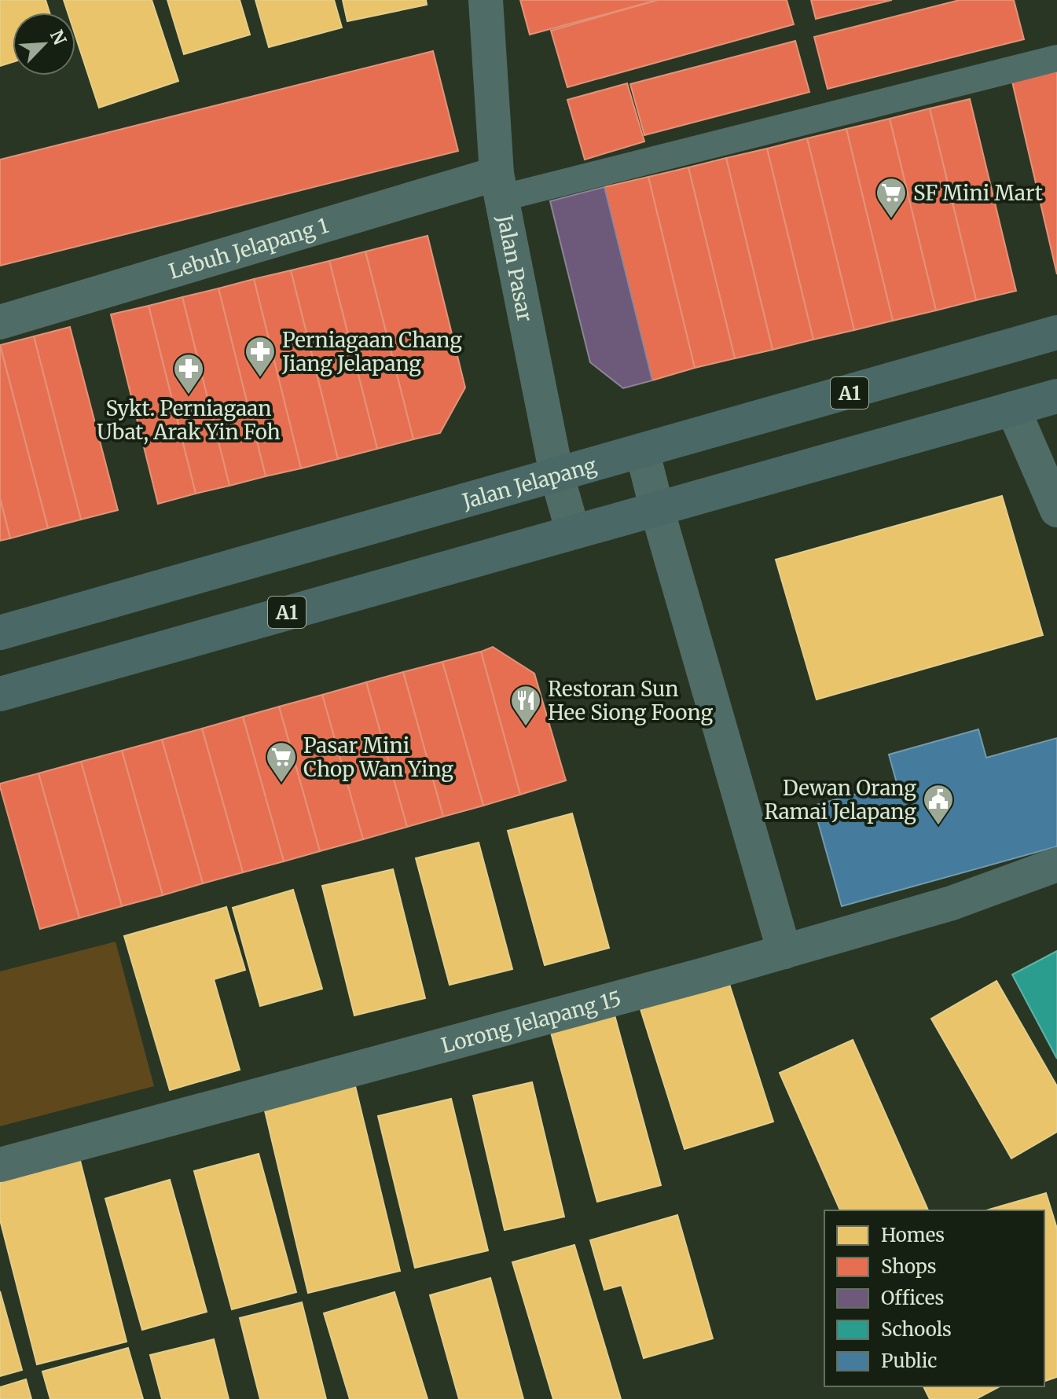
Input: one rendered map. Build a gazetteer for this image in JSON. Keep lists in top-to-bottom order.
{
  "streets": {
    "main road": ["A1", "Jalan Jelapang"],
    "street": ["Lebuh Jelapang 1", "Jalan Pasar", "Lorong Jelapang 15"]
  },
  "crossings": [
    ["Lebuh Jelapang 1", "Jalan Pasar"],
    ["Jalan Pasar", "A1"],
    ["Jalan Pasar", "Jalan Jelapang"]
  ],
  "places": {
    "supermarket": ["SF Mini Mart", "Pasar Mini Chop Wan Ying"],
    "pharmacy": ["Perniagaan Chang Jiang Jelapang", "Sykt. Perniagaan Ubat, Arak Yin Foh"],
    "restaurant": ["Restoran Sun Hee Siong Foong"],
    "public building": ["Dewan Orang Ramai Jelapang"]
  },
  "legend": [
    "Homes",
    "Shops",
    "Offices",
    "Schools",
    "Public"
  ],
  "north": "top right"
}
